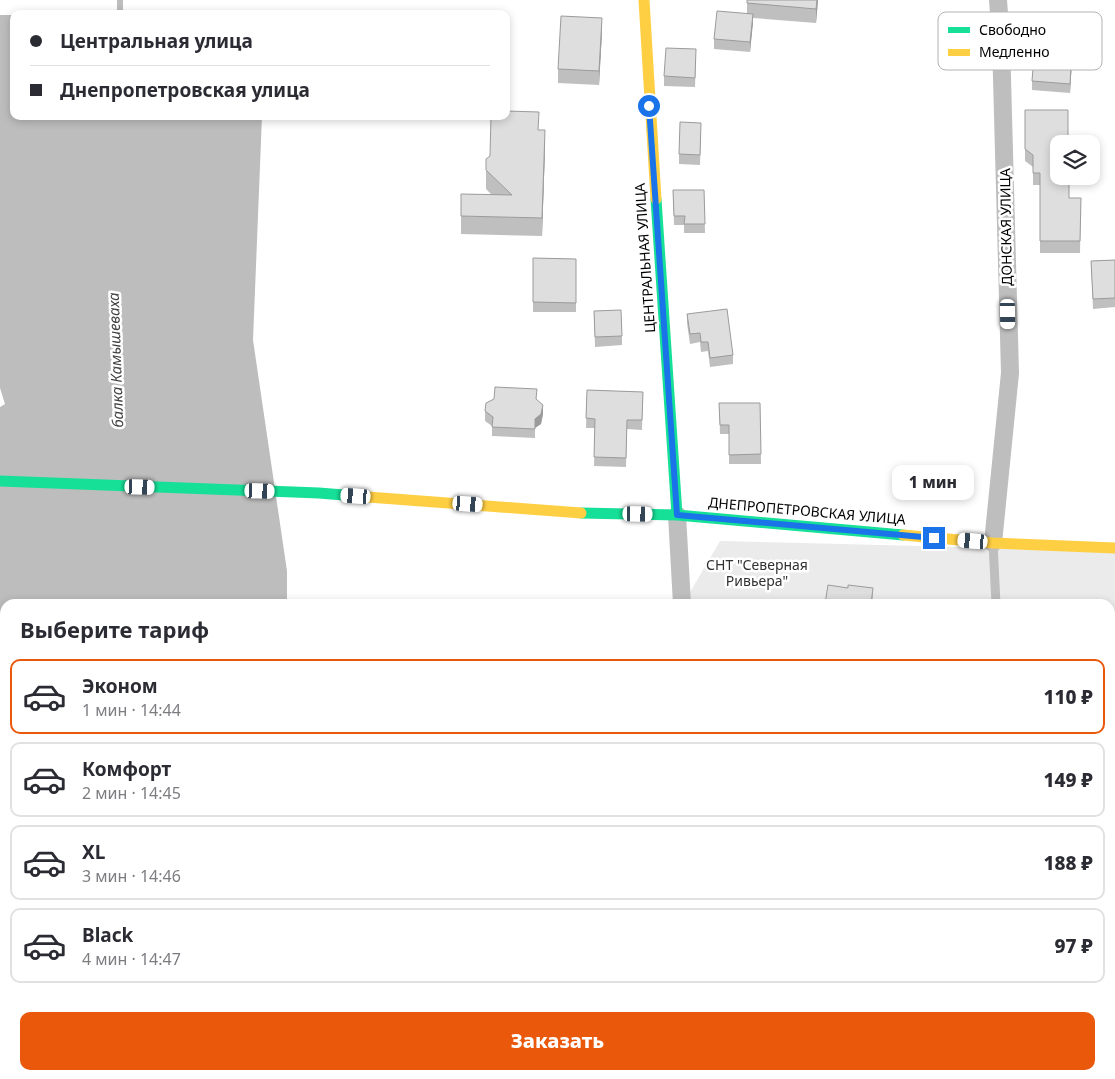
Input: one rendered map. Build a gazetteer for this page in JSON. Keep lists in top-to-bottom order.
{
  "streets": {
    "street": ["ДОНСКАЯ УЛИЦА", "ЦЕНТРАЛЬНАЯ УЛИЦА", "ДНЕПРОПЕТРОВСКАЯ УЛИЦА"]
  },
  "crossings": [
    ["ДОНСКАЯ УЛИЦА", "ДНЕПРОПЕТРОВСКАЯ УЛИЦА"],
    ["ЦЕНТРАЛЬНАЯ УЛИЦА", "ДНЕПРОПЕТРОВСКАЯ УЛИЦА"]
  ],
  "water": ["балка Камышеваха"],
  "parks": ["СНТ \"Северная Ривьера\""],
  "legend": ["Свободно", "Медленно"],
  "page": {
    "banner": ["Центральная улица", "Днепропетровская улица"],
    "bubble": "1 мин",
    "heading": "Выберите тариф",
    "list": [
      {
        "name": "Эконом",
        "note": "1 мин · 14:44",
        "value": "110 ₽"
      },
      {
        "name": "Комфорт",
        "note": "2 мин · 14:45",
        "value": "149 ₽"
      },
      {
        "name": "XL",
        "note": "3 мин · 14:46",
        "value": "188 ₽"
      },
      {
        "name": "Black",
        "note": "4 мин · 14:47",
        "value": "97 ₽"
      }
    ],
    "buttons": "Заказать"
  }
}
